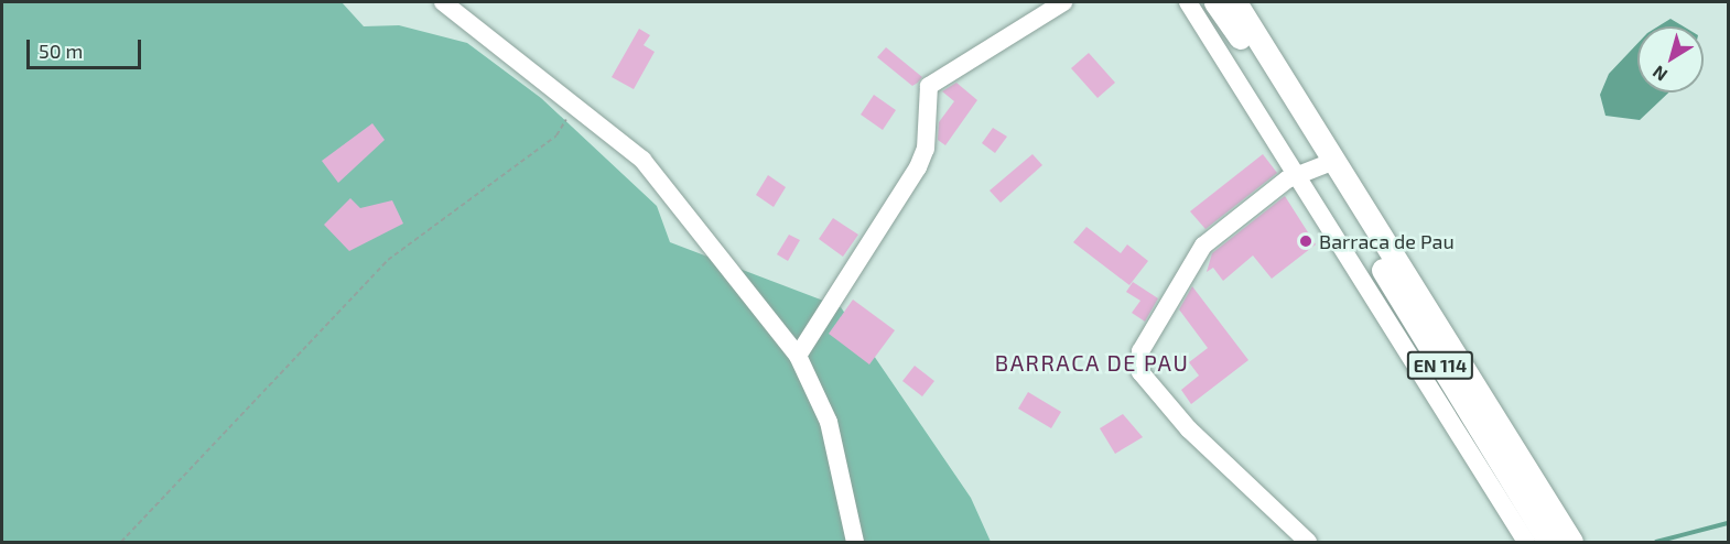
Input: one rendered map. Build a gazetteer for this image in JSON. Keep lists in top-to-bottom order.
{
  "streets": {
    "main road": ["EN 114"]
  },
  "districts": ["BARRACA DE PAU"],
  "places": ["Barraca de Pau"],
  "scale_bar": "50 m",
  "north": "bottom left"
}
